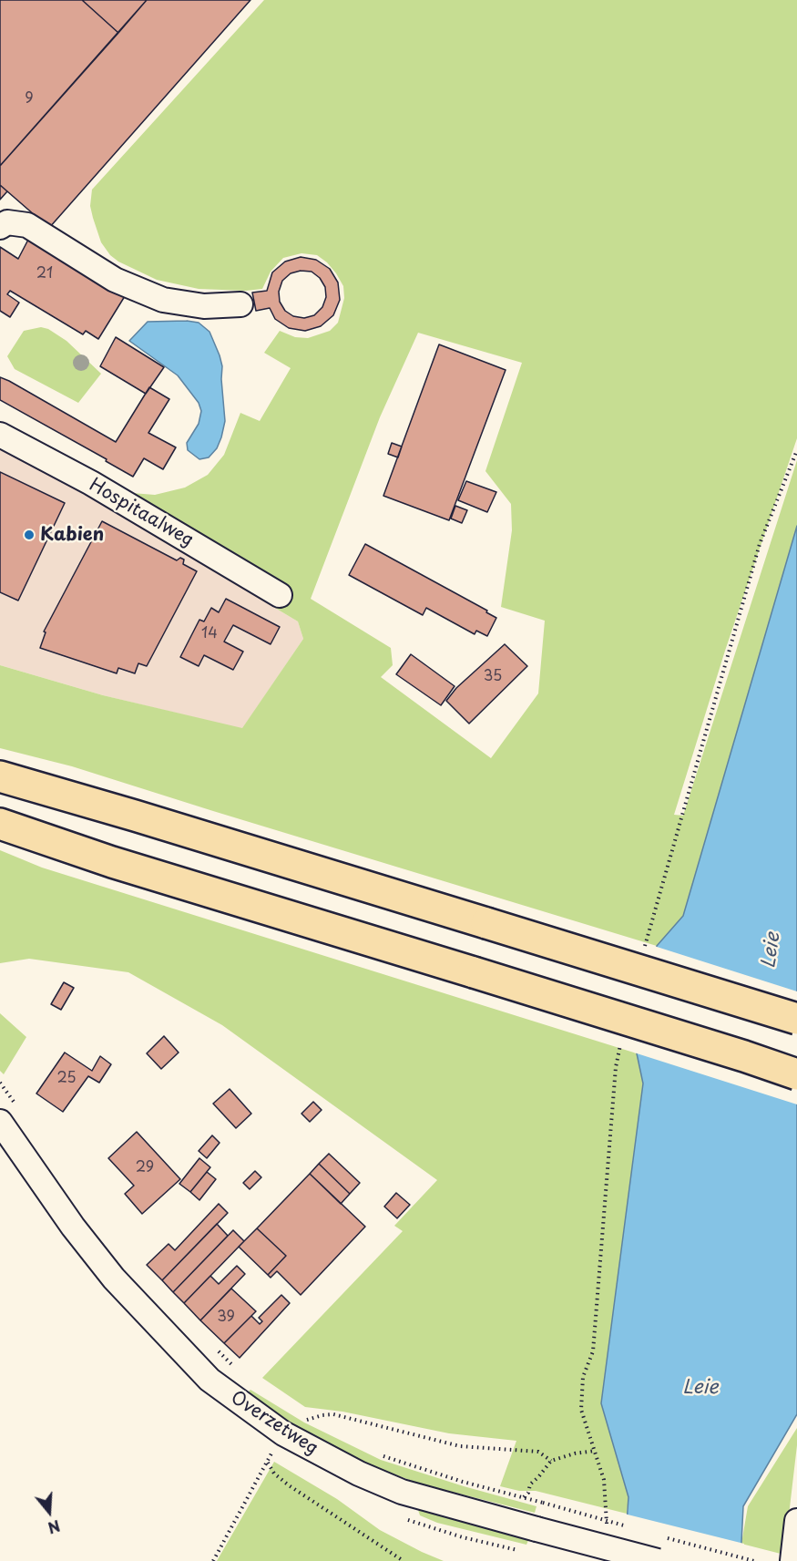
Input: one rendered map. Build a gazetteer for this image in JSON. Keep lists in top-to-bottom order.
{
  "streets": {
    "street": ["Hospitaalweg", "Overzetweg"]
  },
  "water": ["Leie"],
  "places": ["Kabien"],
  "house_numbers": [
    "9",
    "21",
    "14",
    "35",
    "25",
    "29",
    "39"
  ],
  "north": "bottom"
}
